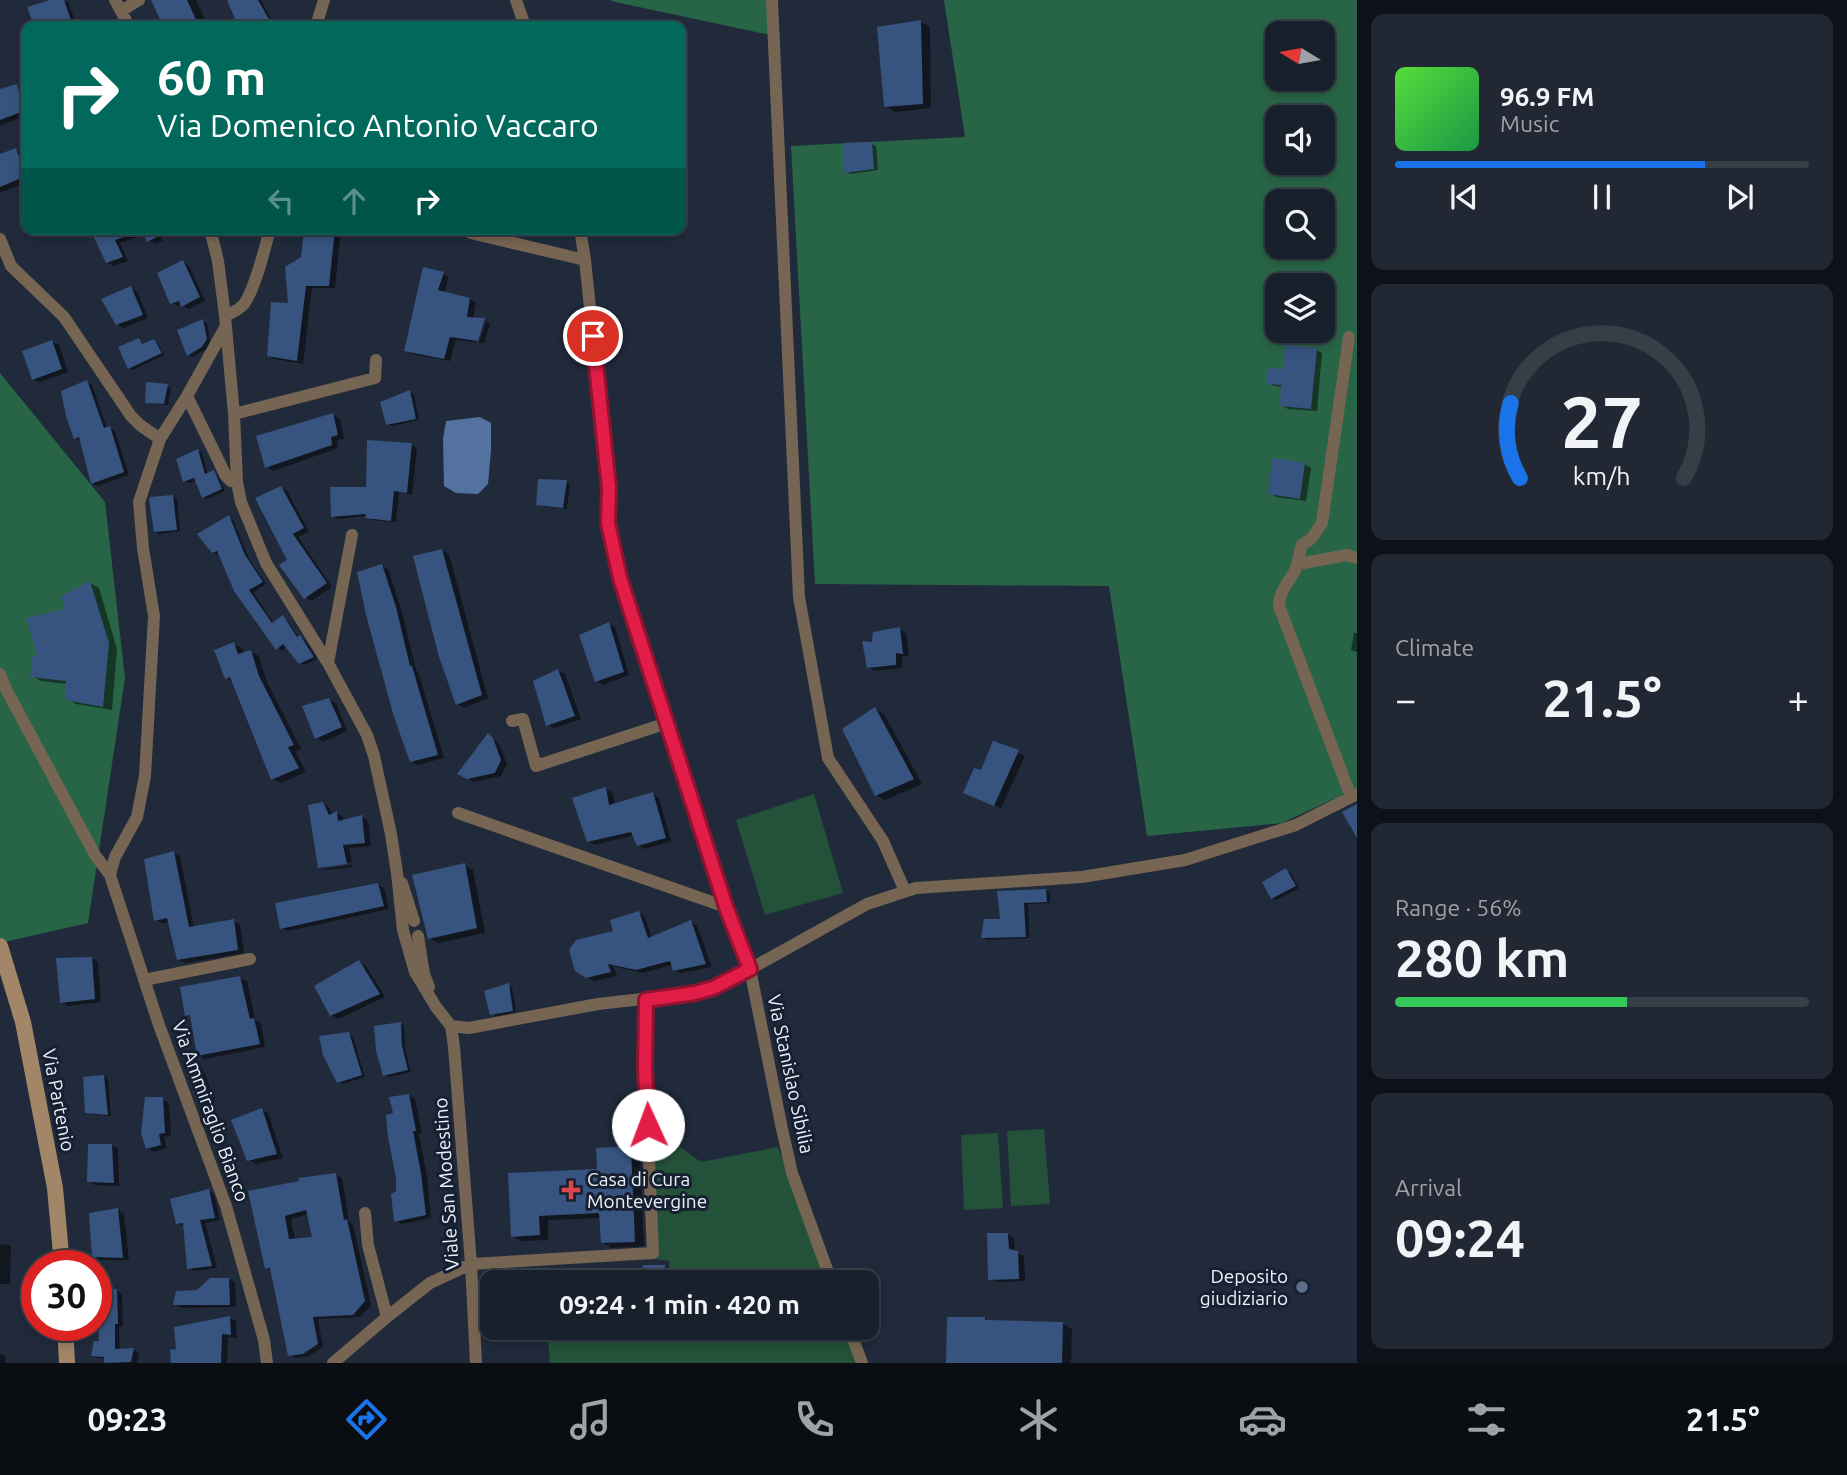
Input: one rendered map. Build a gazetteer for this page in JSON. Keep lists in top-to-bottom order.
{
  "streets": {
    "main road": ["Via Partenio"],
    "street": ["Via Stanislao Sibilia", "Via Ammiraglio Bianco", "Viale San Modestino"]
  },
  "places": {
    "health": ["Casa di Cura Montevergine"],
    "other": ["Deposito giudiziario"]
  },
  "north": "left",
  "page": {
    "turn": ["60 m", "Via Domenico Antonio Vaccaro"],
    "song": ["96.9 FM", "Music"],
    "tile": [
      "Climate",
      ["Range · 56%", "280 km"],
      ["Arrival", "09:24"]
    ],
    "heat": ["−", "21.5°", "+"],
    "limit": "30",
    "trip": "09:24 · 1 min · 420 m",
    "tabs": ["09:23", "21.5°"],
    "gauge": ["27", "km/h"]
  }
}
